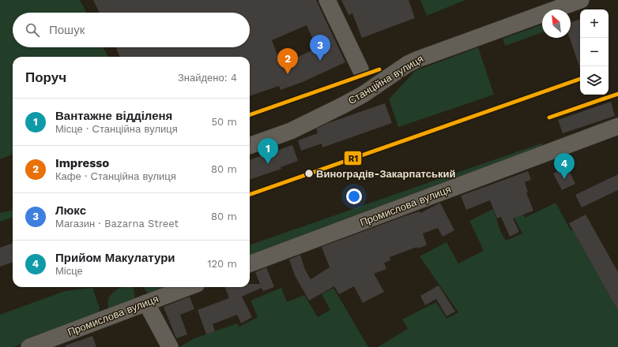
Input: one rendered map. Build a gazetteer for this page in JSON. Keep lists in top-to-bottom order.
{
  "streets": {
    "street": ["Станційна вулиця", "Промислова вулиця"]
  },
  "places": ["Виноградів-Закарпатський"],
  "lines": ["transit line R1"],
  "north": "top left",
  "page": {
    "map_buttons": ["+", "−"],
    "search": "Пошук",
    "pins": [
      "3",
      "2",
      "1",
      "4"
    ],
    "heading": ["Поруч", "Знайдено: 4"],
    "list": [
      {
        "mark": "1",
        "name": "Вантажне відділеня",
        "note": "Місце · Станційна вулиця",
        "value": "50 m"
      },
      {
        "mark": "2",
        "name": "Impresso",
        "note": "Кафе · Станційна вулиця",
        "value": "80 m"
      },
      {
        "mark": "3",
        "name": "Люкс",
        "note": "Магазин · Bazarna Street",
        "value": "80 m"
      },
      {
        "mark": "4",
        "name": "Прийом Макулатури",
        "note": "Місце",
        "value": "120 m"
      }
    ]
  }
}
